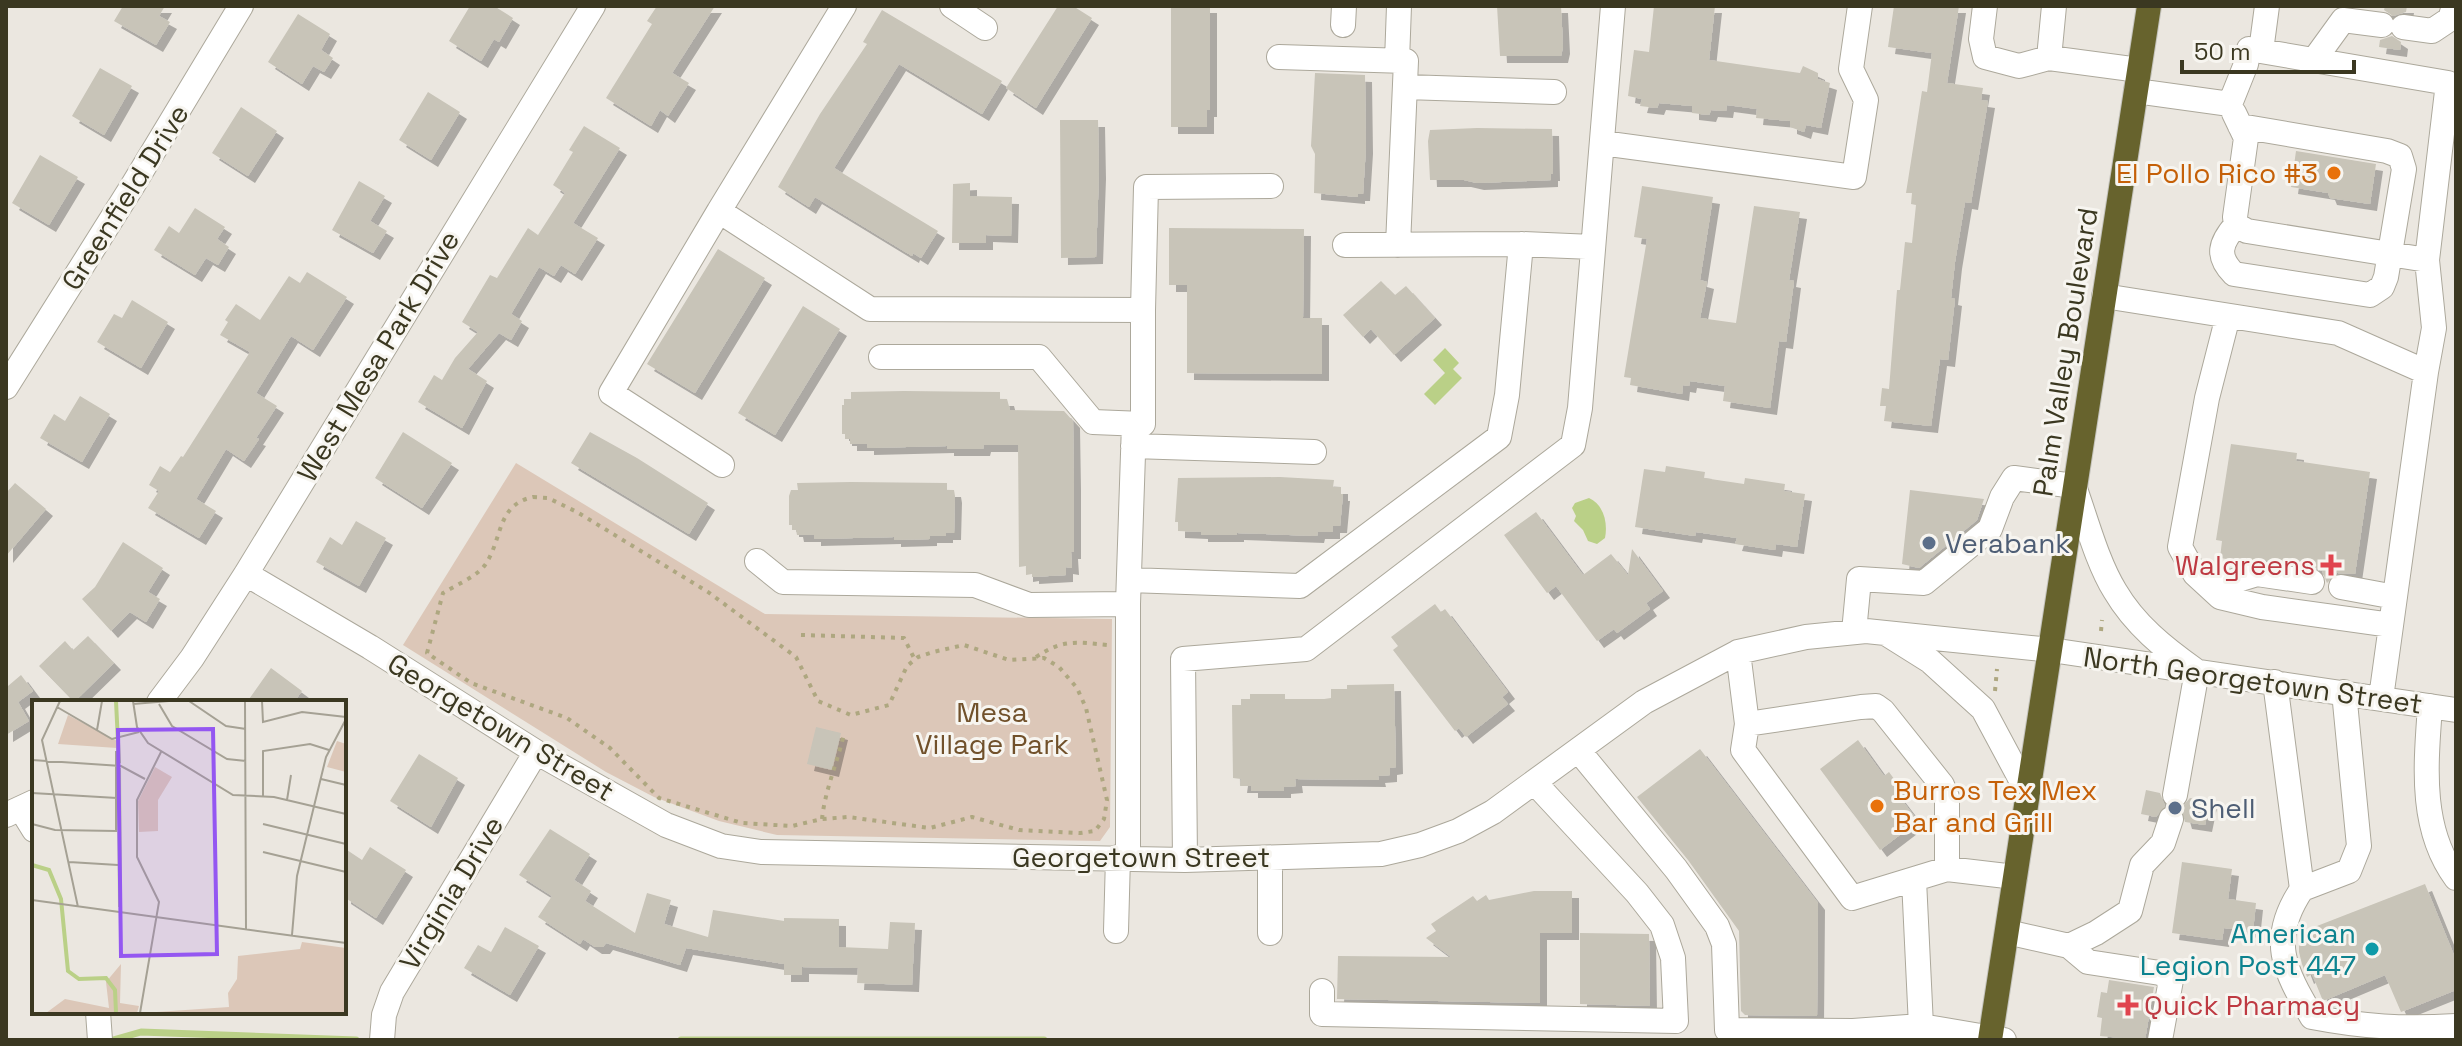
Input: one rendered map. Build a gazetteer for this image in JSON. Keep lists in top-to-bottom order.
{
  "streets": {
    "highway": ["Palm Valley Boulevard"],
    "street": [
      "Greenfield Drive",
      "West Mesa Park Drive",
      "North Georgetown Street",
      "Georgetown Street",
      "Virginia Drive"
    ]
  },
  "crossings": [
    ["Palm Valley Boulevard", "North Georgetown Street"],
    ["Palm Valley Boulevard", "Georgetown Street"],
    ["West Mesa Park Drive", "Georgetown Street"],
    ["North Georgetown Street", "Georgetown Street"],
    ["Georgetown Street", "Virginia Drive"]
  ],
  "parks": ["Mesa Village Park"],
  "places": {
    "other": [
      "El Pollo Rico #3",
      "Verabank",
      "Burros Tex Mex Bar and Grill",
      "Shell",
      "American Legion Post 447"
    ],
    "health": ["Walgreens", "Quick Pharmacy"]
  },
  "scale_bar": "50 m"
}
